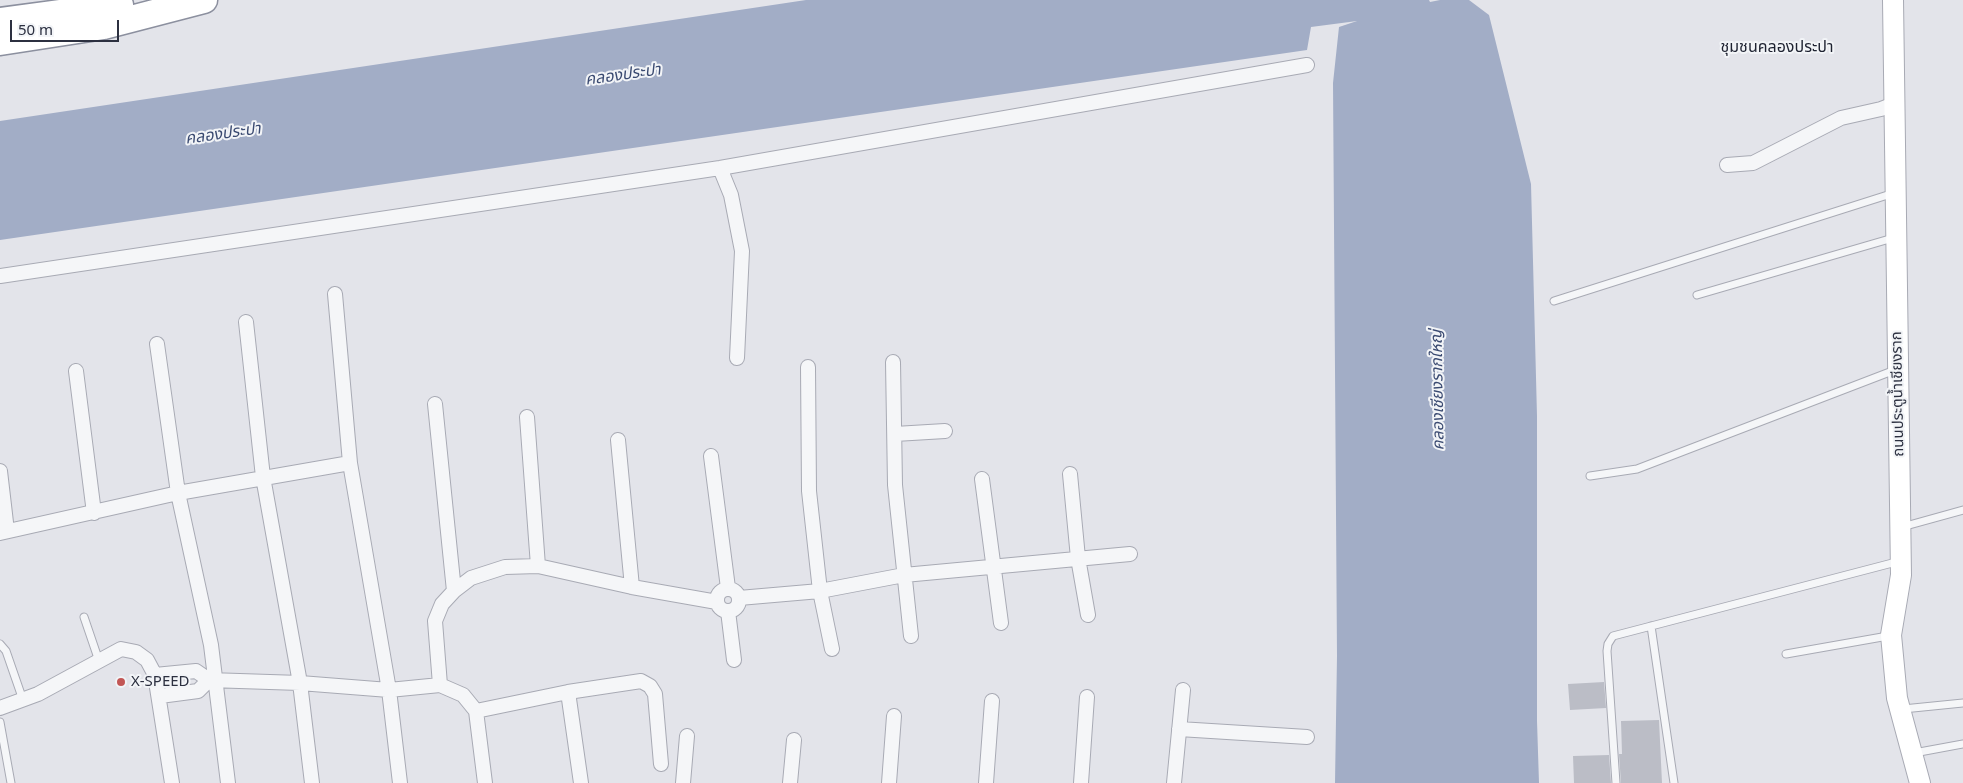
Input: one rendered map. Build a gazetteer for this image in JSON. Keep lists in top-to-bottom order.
{
  "streets": {
    "street": ["ถนนประตูน้ำเชียงราก"]
  },
  "districts": ["ชุมชนคลองประปา"],
  "water": ["คลองประปา", "คลองเชียงรากใหญ่"],
  "places": ["X-SPEED"],
  "scale_bar": "50 m"
}
